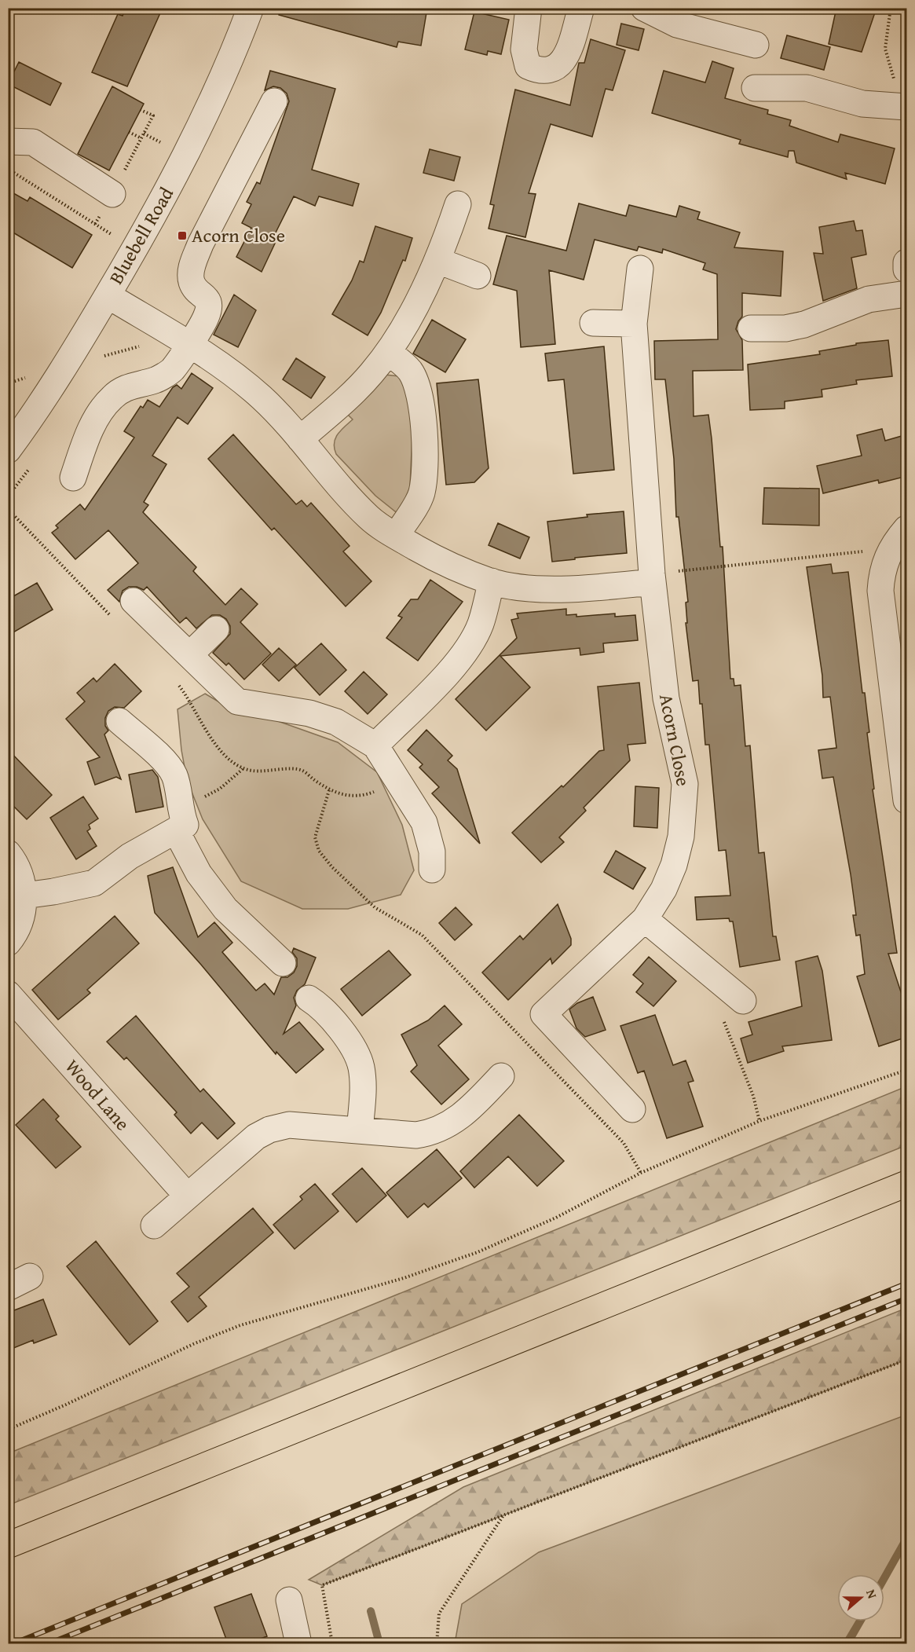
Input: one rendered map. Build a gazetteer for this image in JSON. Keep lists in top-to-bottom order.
{
  "streets": {
    "street": ["Bluebell Road", "Acorn Close", "Wood Lane"]
  },
  "places": {
    "transit": ["Acorn Close"]
  },
  "north": "right"
}
